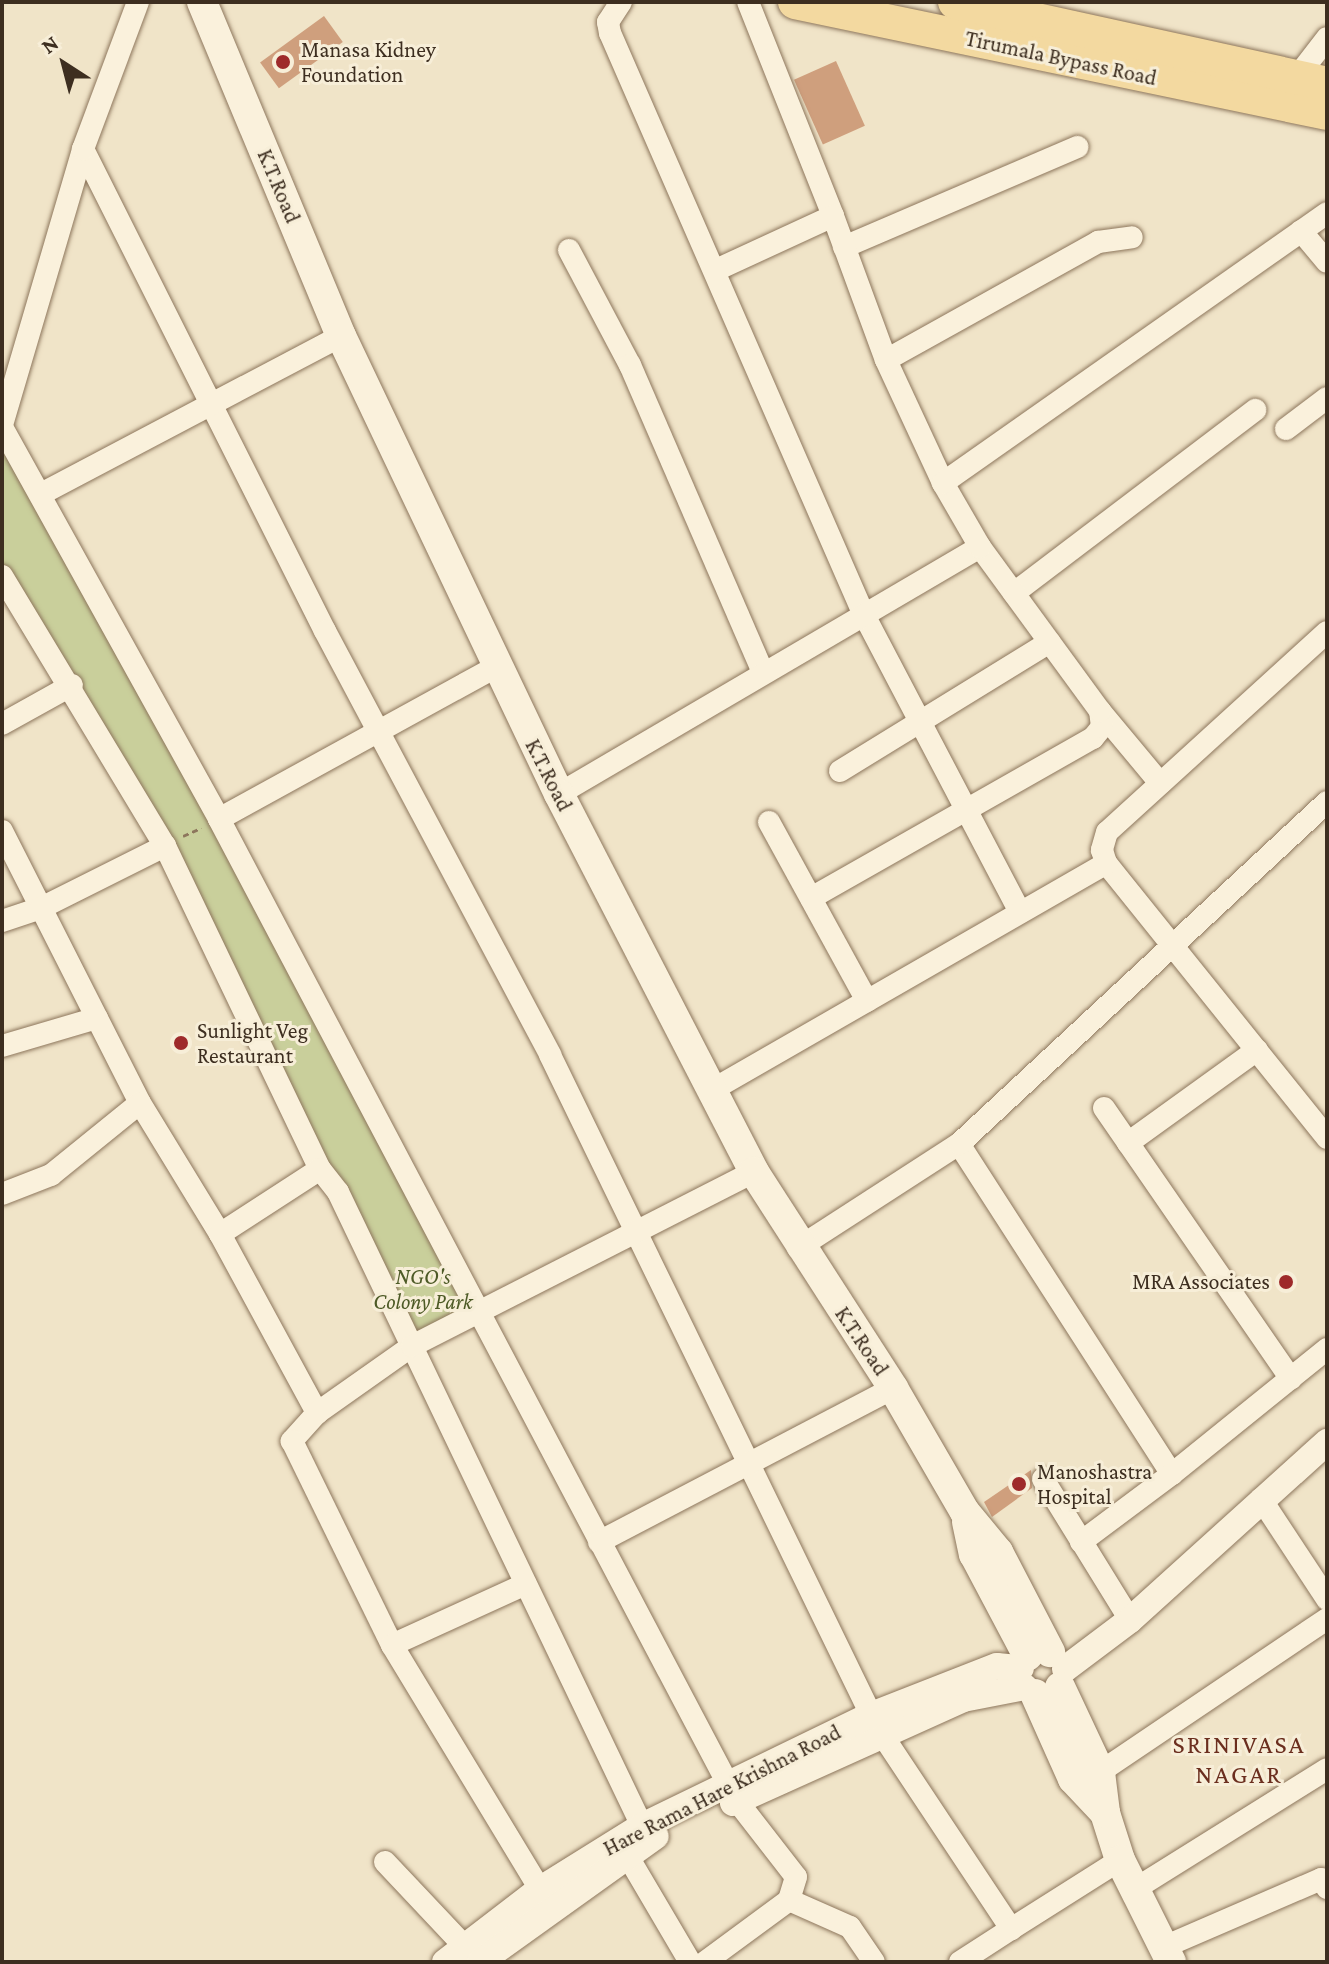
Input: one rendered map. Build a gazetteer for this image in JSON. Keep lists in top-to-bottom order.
{
  "streets": {
    "main road": ["Tirumala Bypass Road", "K.T.Road"],
    "street": ["Hare Rama Hare Krishna Road"]
  },
  "crossings": [
    ["K.T.Road", "Hare Rama Hare Krishna Road"]
  ],
  "districts": ["SRINIVASA NAGAR"],
  "parks": ["NGO's Colony Park"],
  "places": [
    "Manasa Kidney Foundation",
    "Sunlight Veg Restaurant",
    "MRA Associates",
    "Manoshastra Hospital"
  ],
  "north": "top left"
}
